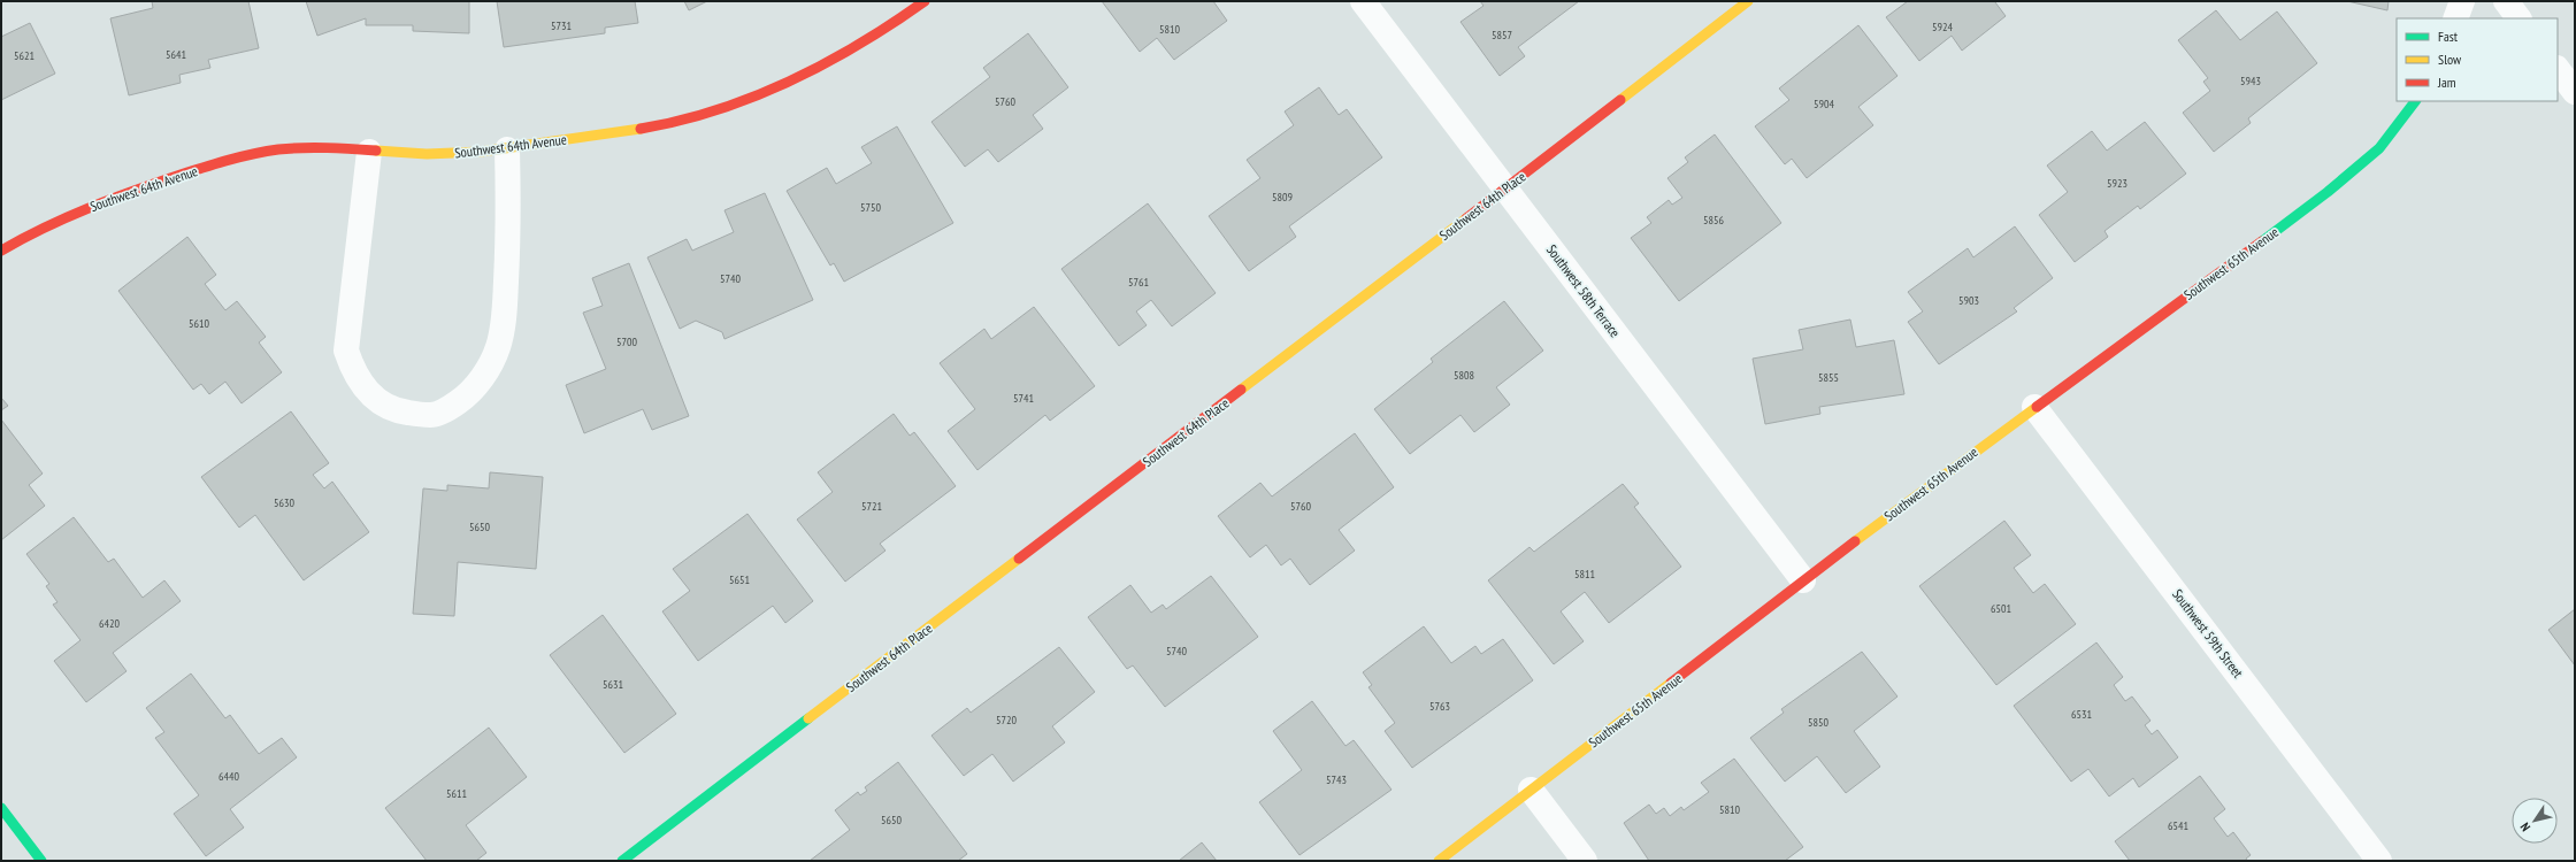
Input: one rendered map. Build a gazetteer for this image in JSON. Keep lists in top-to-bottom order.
{
  "streets": {
    "street": [
      "Southwest 64th Avenue",
      "Southwest 64th Place",
      "Southwest 65th Avenue",
      "Southwest 58th Terrace",
      "Southwest 59th Street"
    ]
  },
  "crossings": [
    ["Southwest 64th Place", "Southwest 58th Terrace"],
    ["Southwest 65th Avenue", "Southwest 58th Terrace"],
    ["Southwest 65th Avenue", "Southwest 59th Street"]
  ],
  "house_numbers": [
    "5731",
    "5924",
    "5810",
    "5857",
    "5641",
    "5621",
    "5943",
    "5760",
    "5904",
    "5923",
    "5809",
    "5750",
    "5856",
    "5740",
    "5761",
    "5903",
    "5610",
    "5700",
    "5808",
    "5855",
    "5741",
    "5630",
    "5721",
    "5760",
    "5650",
    "5811",
    "5651",
    "6501",
    "6420",
    "5740",
    "5631",
    "5763",
    "6531",
    "5720",
    "5850",
    "6440",
    "5743",
    "5611",
    "5810",
    "5650",
    "6541"
  ],
  "legend": ["Fast", "Slow", "Jam"],
  "north": "bottom left"
}
